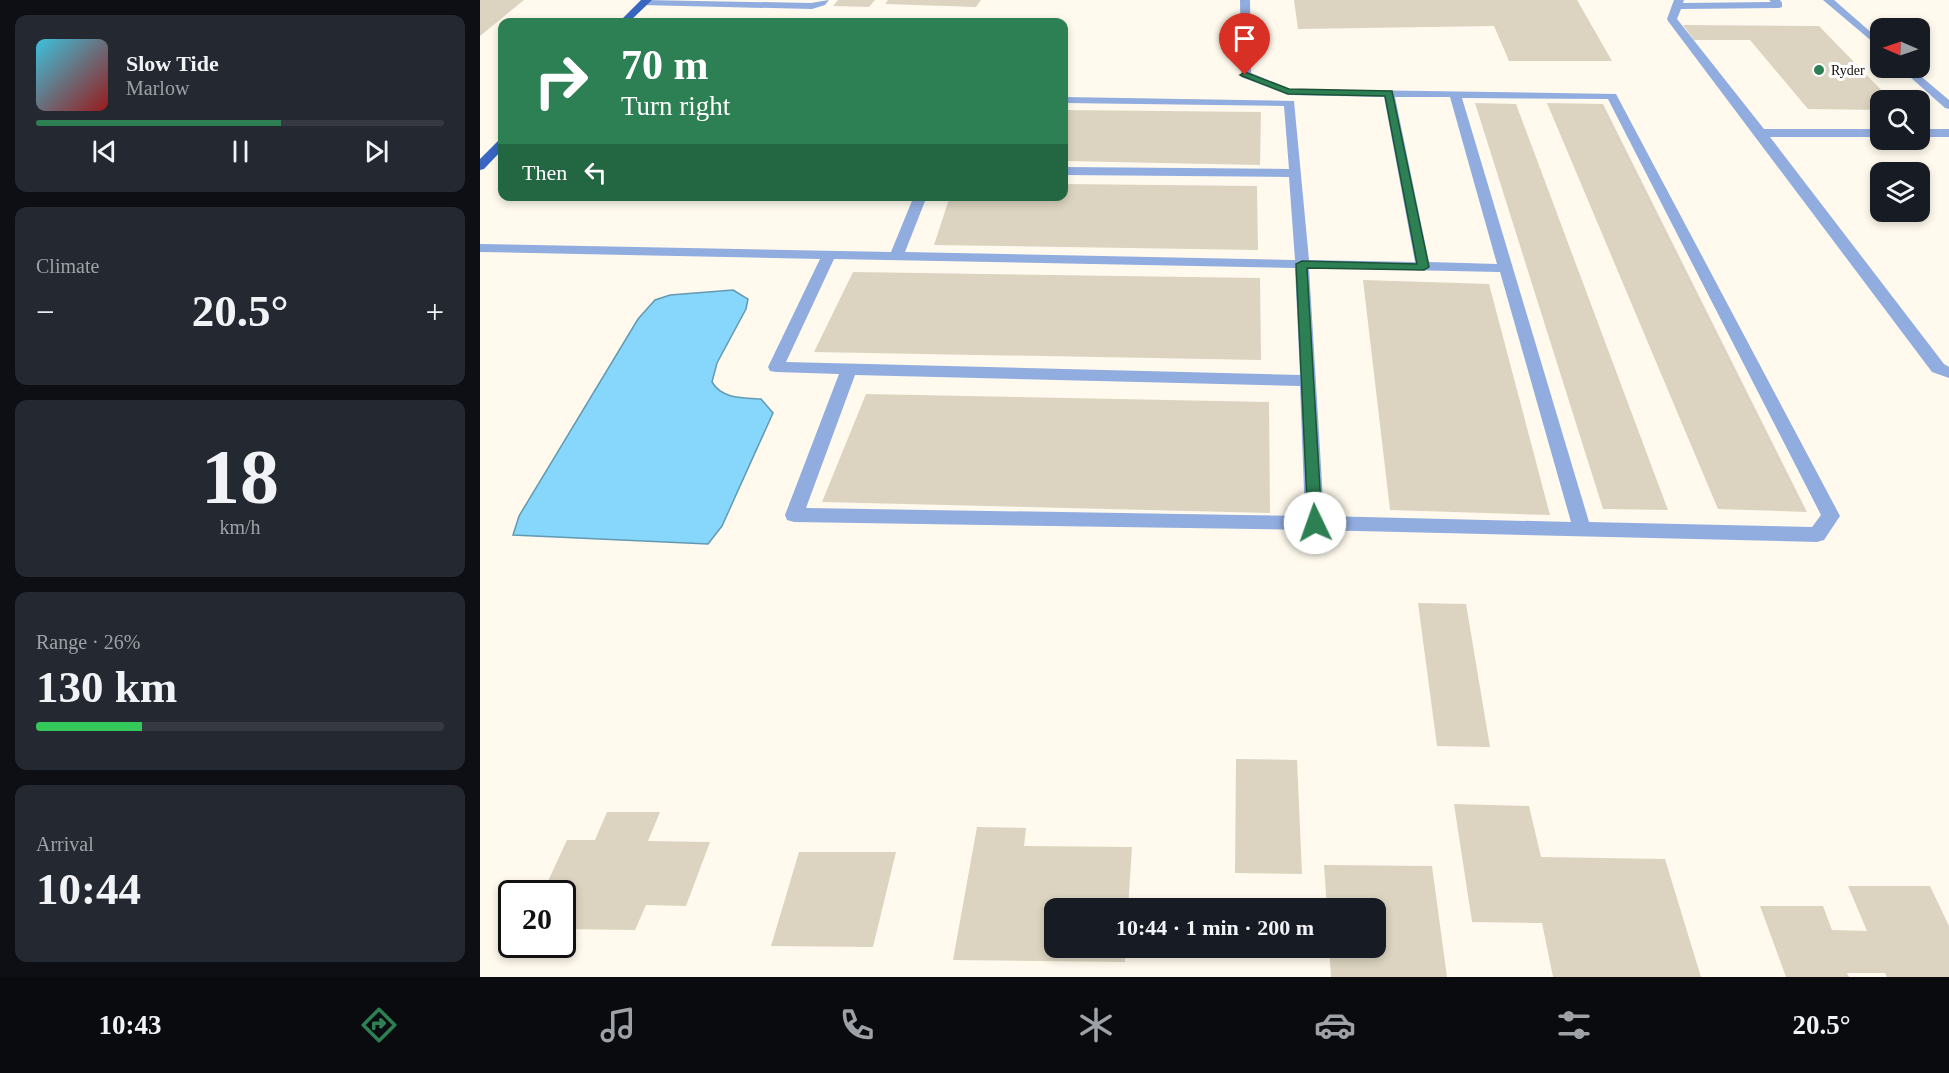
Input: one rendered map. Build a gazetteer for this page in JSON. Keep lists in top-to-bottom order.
{
  "places": ["Ryder"],
  "north": "left",
  "page": {
    "turn": ["70 m", "Turn right"],
    "song": ["Slow Tide", "Marlow"],
    "then": "Then",
    "tile": [
      "Climate",
      ["18", "km/h"],
      ["Range · 26%", "130 km"],
      ["Arrival", "10:44"]
    ],
    "heat": ["−", "20.5°", "+"],
    "limit": "20",
    "trip": "10:44 · 1 min · 200 m",
    "tabs": ["10:43", "20.5°"]
  }
}
